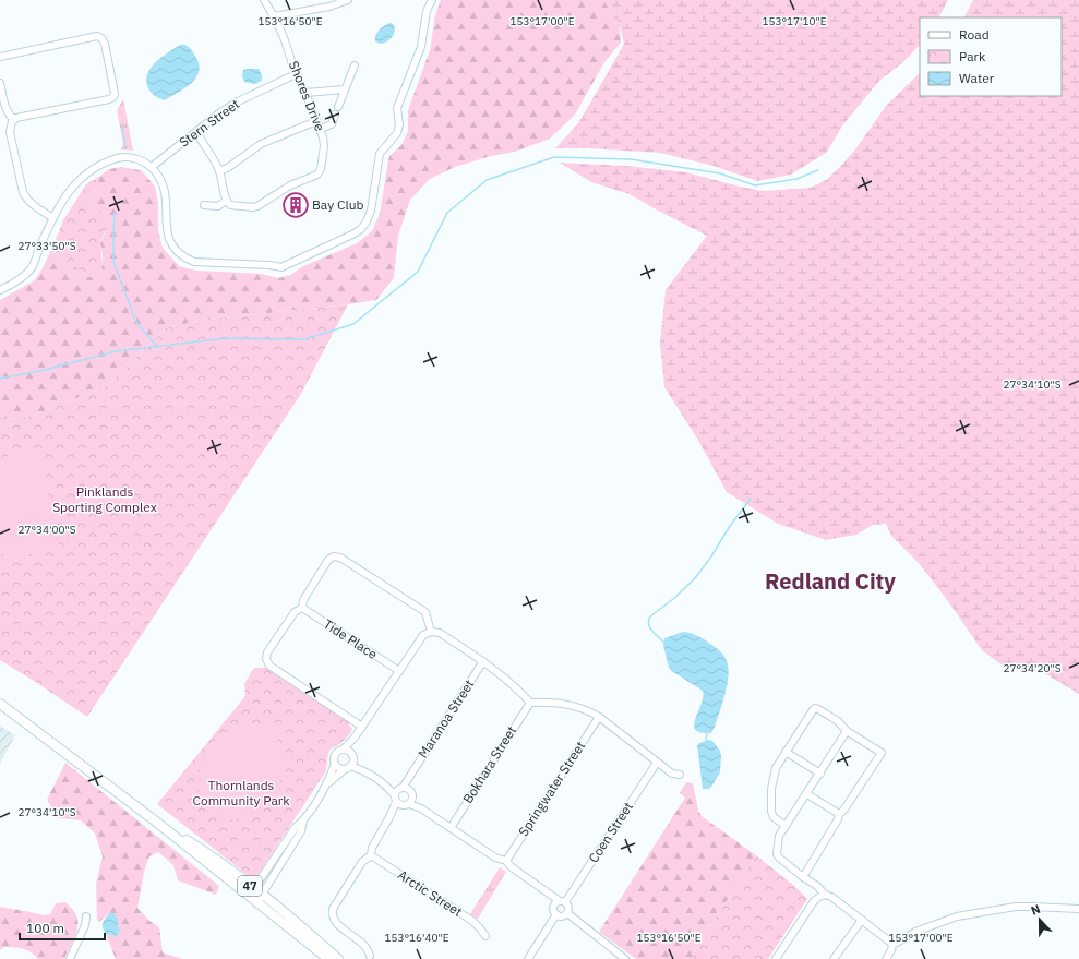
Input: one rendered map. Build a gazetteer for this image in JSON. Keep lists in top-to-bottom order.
{
  "streets": {
    "highway": ["47"],
    "street": [
      "Shores Drive",
      "Stern Street",
      "Tide Place",
      "Maranoa Street",
      "Bokhara Street",
      "Springwater Street",
      "Coen Street",
      "Arctic Street"
    ]
  },
  "crossings": [
    ["Shores Drive", "Stern Street"]
  ],
  "districts": ["Redland City"],
  "parks": ["Pinklands Sporting Complex", "Thornlands Community Park"],
  "places": {
    "building": ["Bay Club"]
  },
  "legend": ["Road", "Park", "Water"],
  "scale_bar": "100 m",
  "north": "top",
  "coordinates": [
    "153°16'50\"E",
    "153°17'00\"E",
    "153°17'10\"E",
    "27°33'50\"S",
    "27°34'10\"S",
    "27°34'00\"S",
    "27°34'20\"S",
    "153°16'40\"E"
  ]
}
